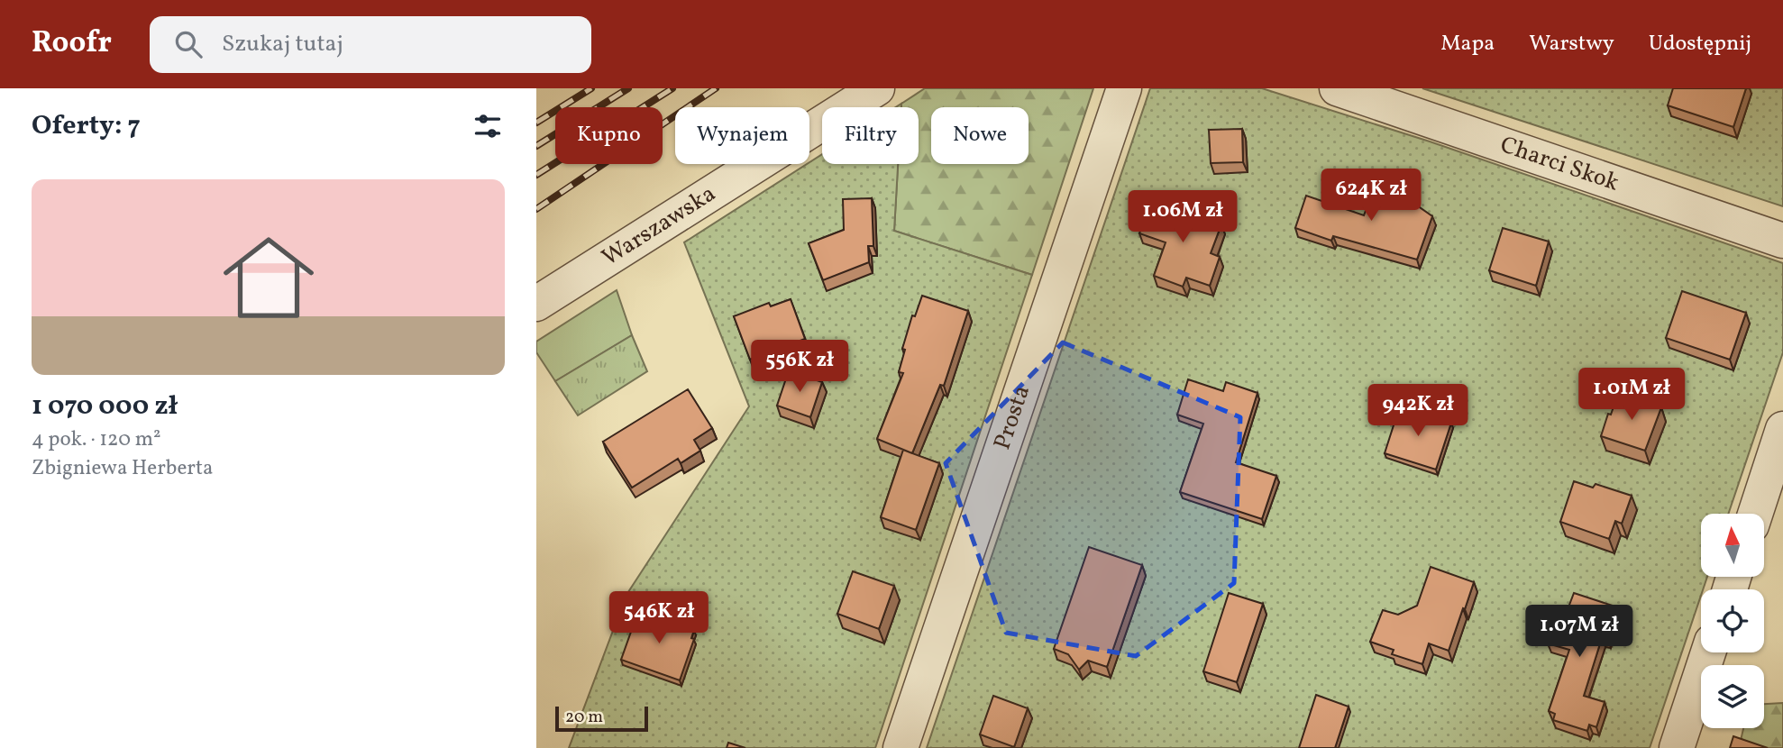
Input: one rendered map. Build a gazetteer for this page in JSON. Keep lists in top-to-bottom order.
{
  "streets": {
    "street": ["Charci Skok", "Warszawska", "Prosta"]
  },
  "scale_bar": "20 m",
  "north": "top",
  "page": {
    "header": "Roofr",
    "search": "Szukaj tutaj",
    "nav": ["Mapa", "Warstwy", "Udostępnij"],
    "heading": "Oferty: 7",
    "chip": [
      "Kupno",
      "Wynajem",
      "Filtry",
      "Nowe"
    ],
    "list": [
      {
        "name": "1 070 000 zł",
        "note": "4 pok. · 120 m² · Zbigniewa Herberta"
      }
    ],
    "price": [
      "624K zł",
      "1.06M zł",
      "556K zł",
      "1.01M zł",
      "942K zł",
      "546K zł",
      "1.07M zł"
    ],
    "scale": "20 m"
  }
}
